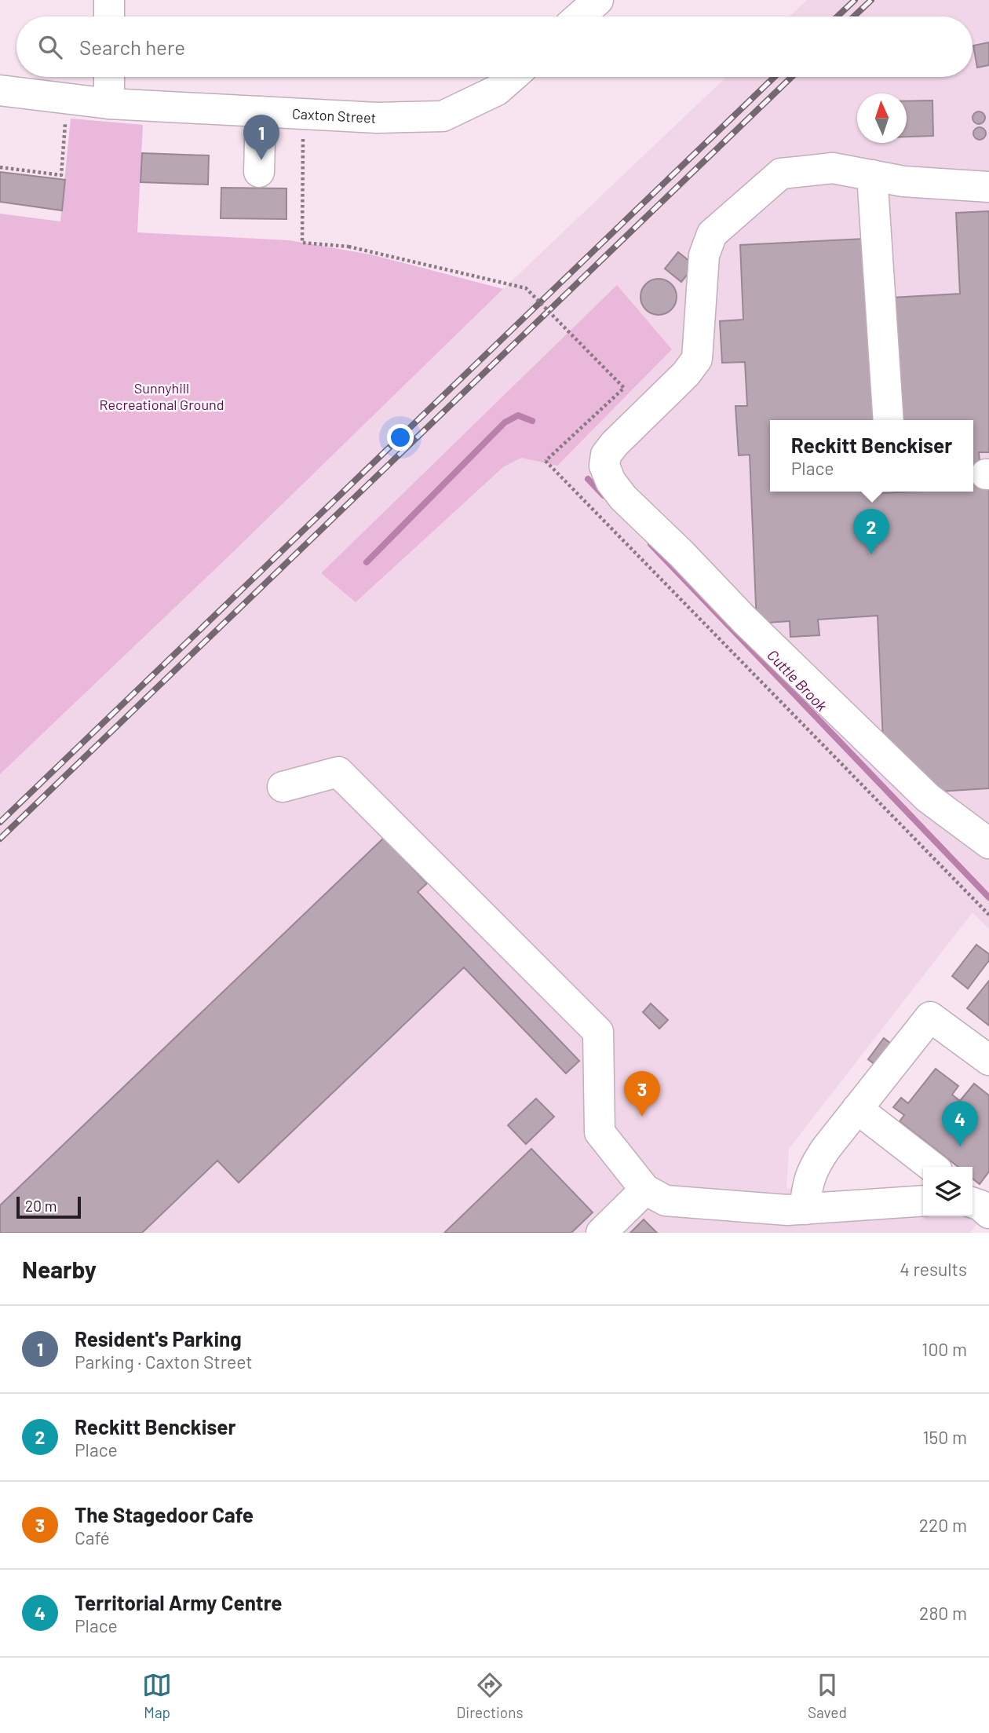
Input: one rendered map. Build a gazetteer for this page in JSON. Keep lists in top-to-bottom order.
{
  "streets": {
    "street": ["Caxton Street"]
  },
  "water": ["Cuttle Brook"],
  "parks": ["Sunnyhill Recreational Ground"],
  "scale_bar": "20 m",
  "north": "top",
  "page": {
    "search": "Search here",
    "pins": [
      "1",
      "2",
      "3",
      "4"
    ],
    "popup": ["Reckitt Benckiser", "Place"],
    "scale": "20 m",
    "heading": ["Nearby", "4 results"],
    "list": [
      {
        "mark": "1",
        "name": "Resident's Parking",
        "note": "Parking · Caxton Street",
        "value": "100 m"
      },
      {
        "mark": "2",
        "name": "Reckitt Benckiser",
        "note": "Place",
        "value": "150 m"
      },
      {
        "mark": "3",
        "name": "The Stagedoor Cafe",
        "note": "Café",
        "value": "220 m"
      },
      {
        "mark": "4",
        "name": "Territorial Army Centre",
        "note": "Place",
        "value": "280 m"
      }
    ],
    "nav": ["Map", "Directions", "Saved"]
  }
}
